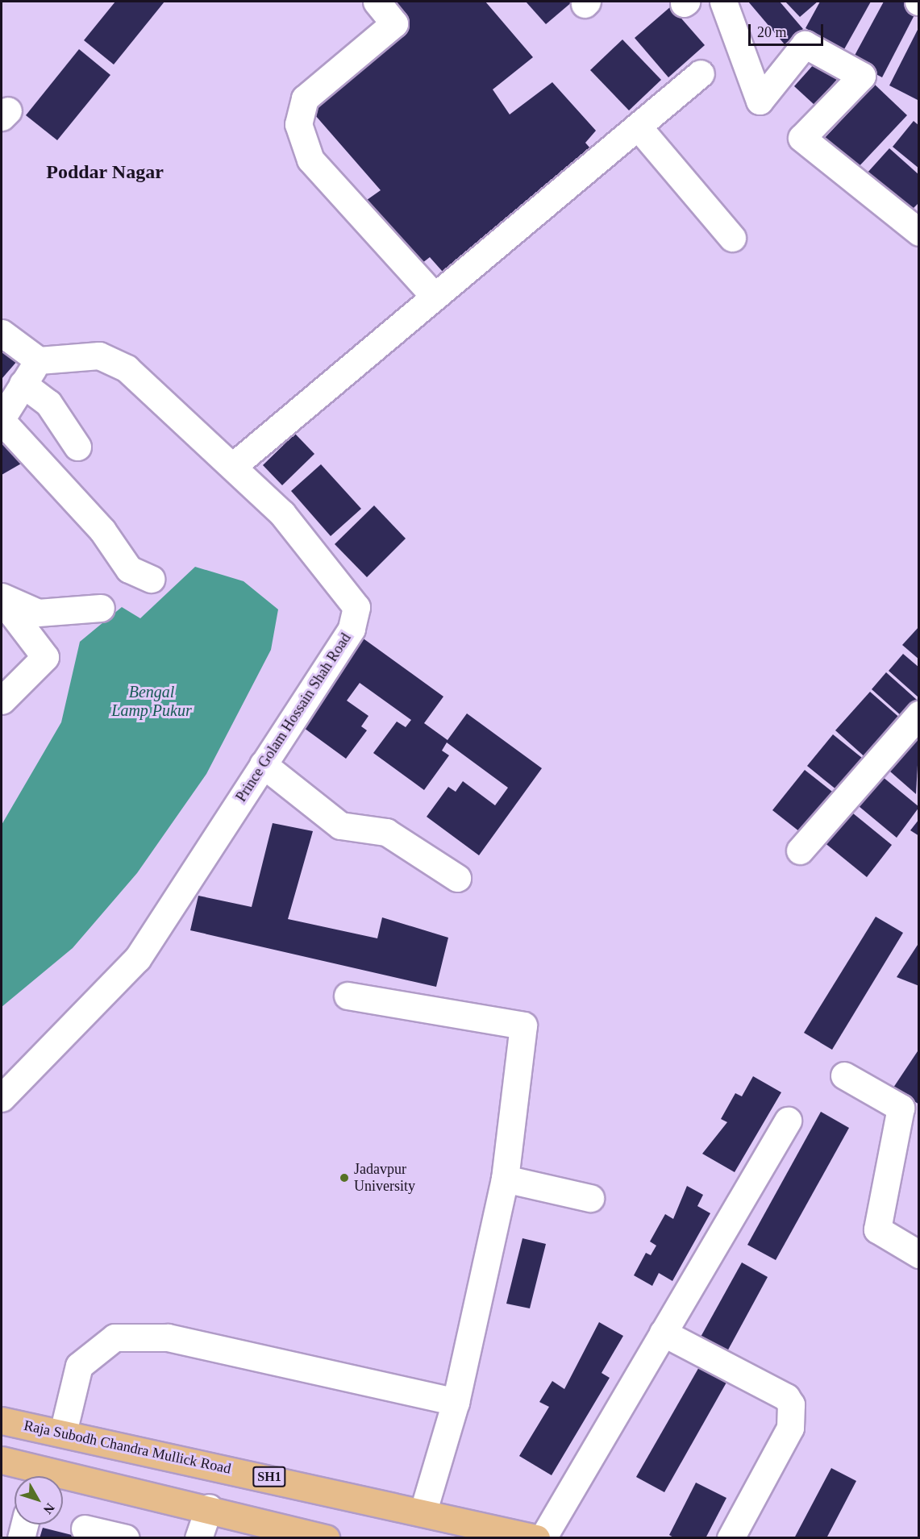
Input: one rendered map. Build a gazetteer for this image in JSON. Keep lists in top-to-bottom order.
{
  "streets": {
    "main road": ["Raja Subodh Chandra Mullick Road", "SH1"],
    "street": ["Prince Golam Hossain Shah Road"]
  },
  "districts": ["Poddar Nagar"],
  "water": ["Bengal Lamp Pukur"],
  "places": ["Jadavpur University"],
  "scale_bar": "20 m",
  "north": "bottom right"
}
